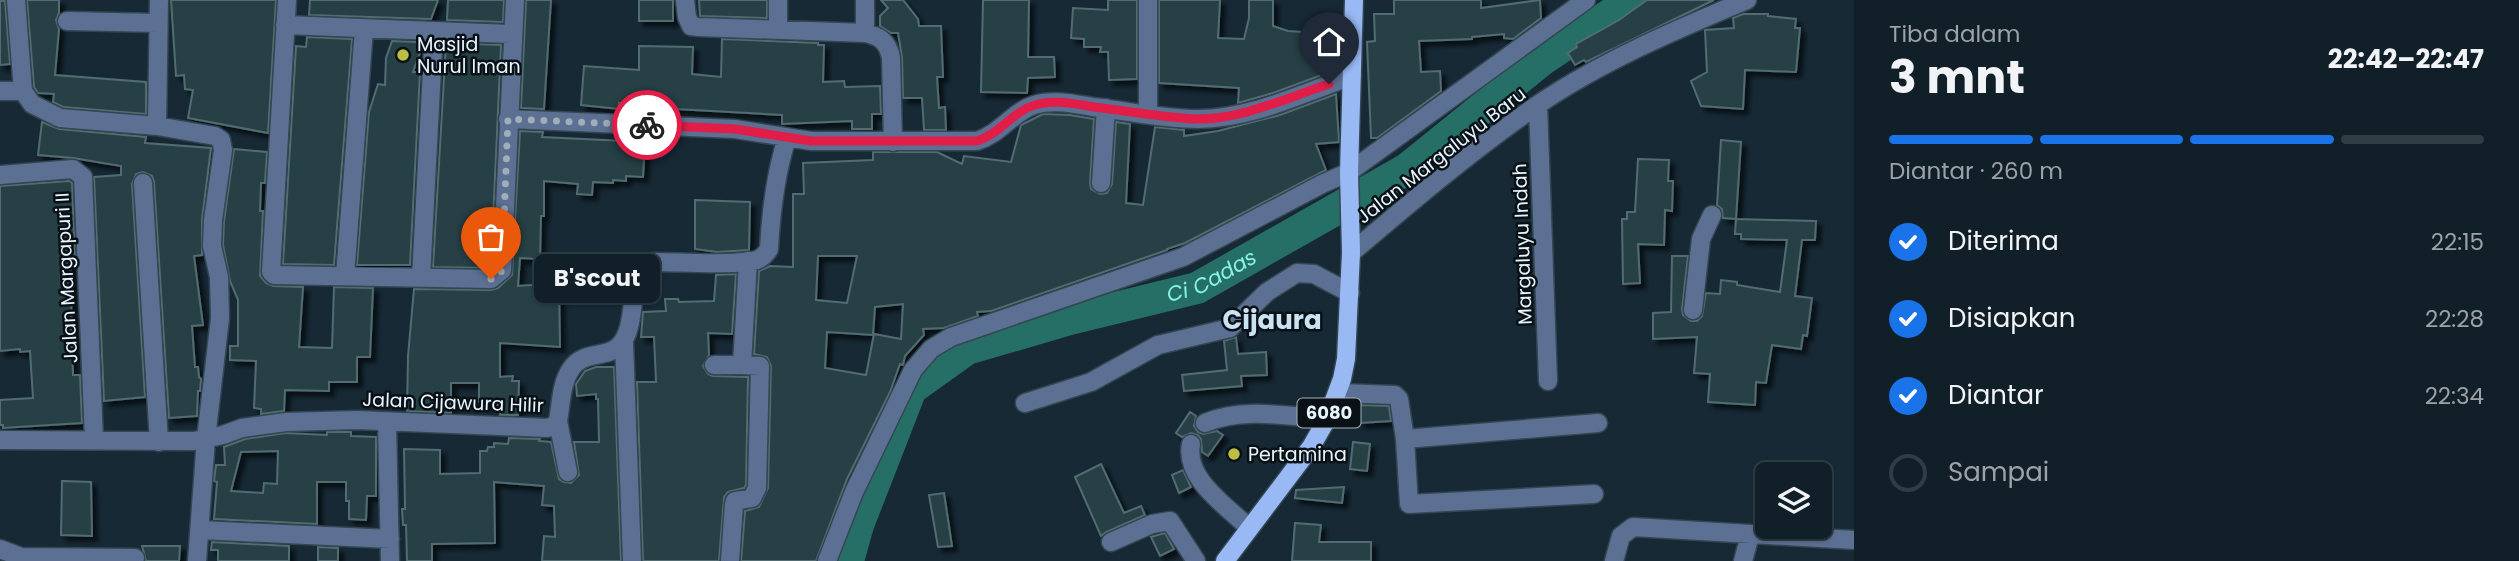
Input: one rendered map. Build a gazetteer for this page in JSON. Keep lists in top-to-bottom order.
{
  "streets": {
    "main road": ["6080"],
    "street": [
      "Jalan Margaluyu Baru",
      "Margaluyu Indah",
      "Jalan Margapuri II",
      "Jalan Cijawura Hilir"
    ]
  },
  "crossings": [
    ["Jalan Margaluyu Baru", "Margaluyu Indah"],
    ["Jalan Margaluyu Baru", "6080"],
    ["Jalan Margapuri II", "Jalan Cijawura Hilir"]
  ],
  "districts": ["Cijaura"],
  "water": ["Ci Cadas"],
  "places": ["Masjid Nurul Iman", "B'scout", "Pertamina"],
  "page": {
    "heading": ["3 mnt", "Tiba dalam", "22:42–22:47"],
    "bar": "Diantar · 260 m",
    "list": [
      ["Diterima", "22:15"],
      ["Disiapkan", "22:28"],
      ["Diantar", "22:34"],
      "Sampai"
    ],
    "bubble": "B'scout"
  }
}
